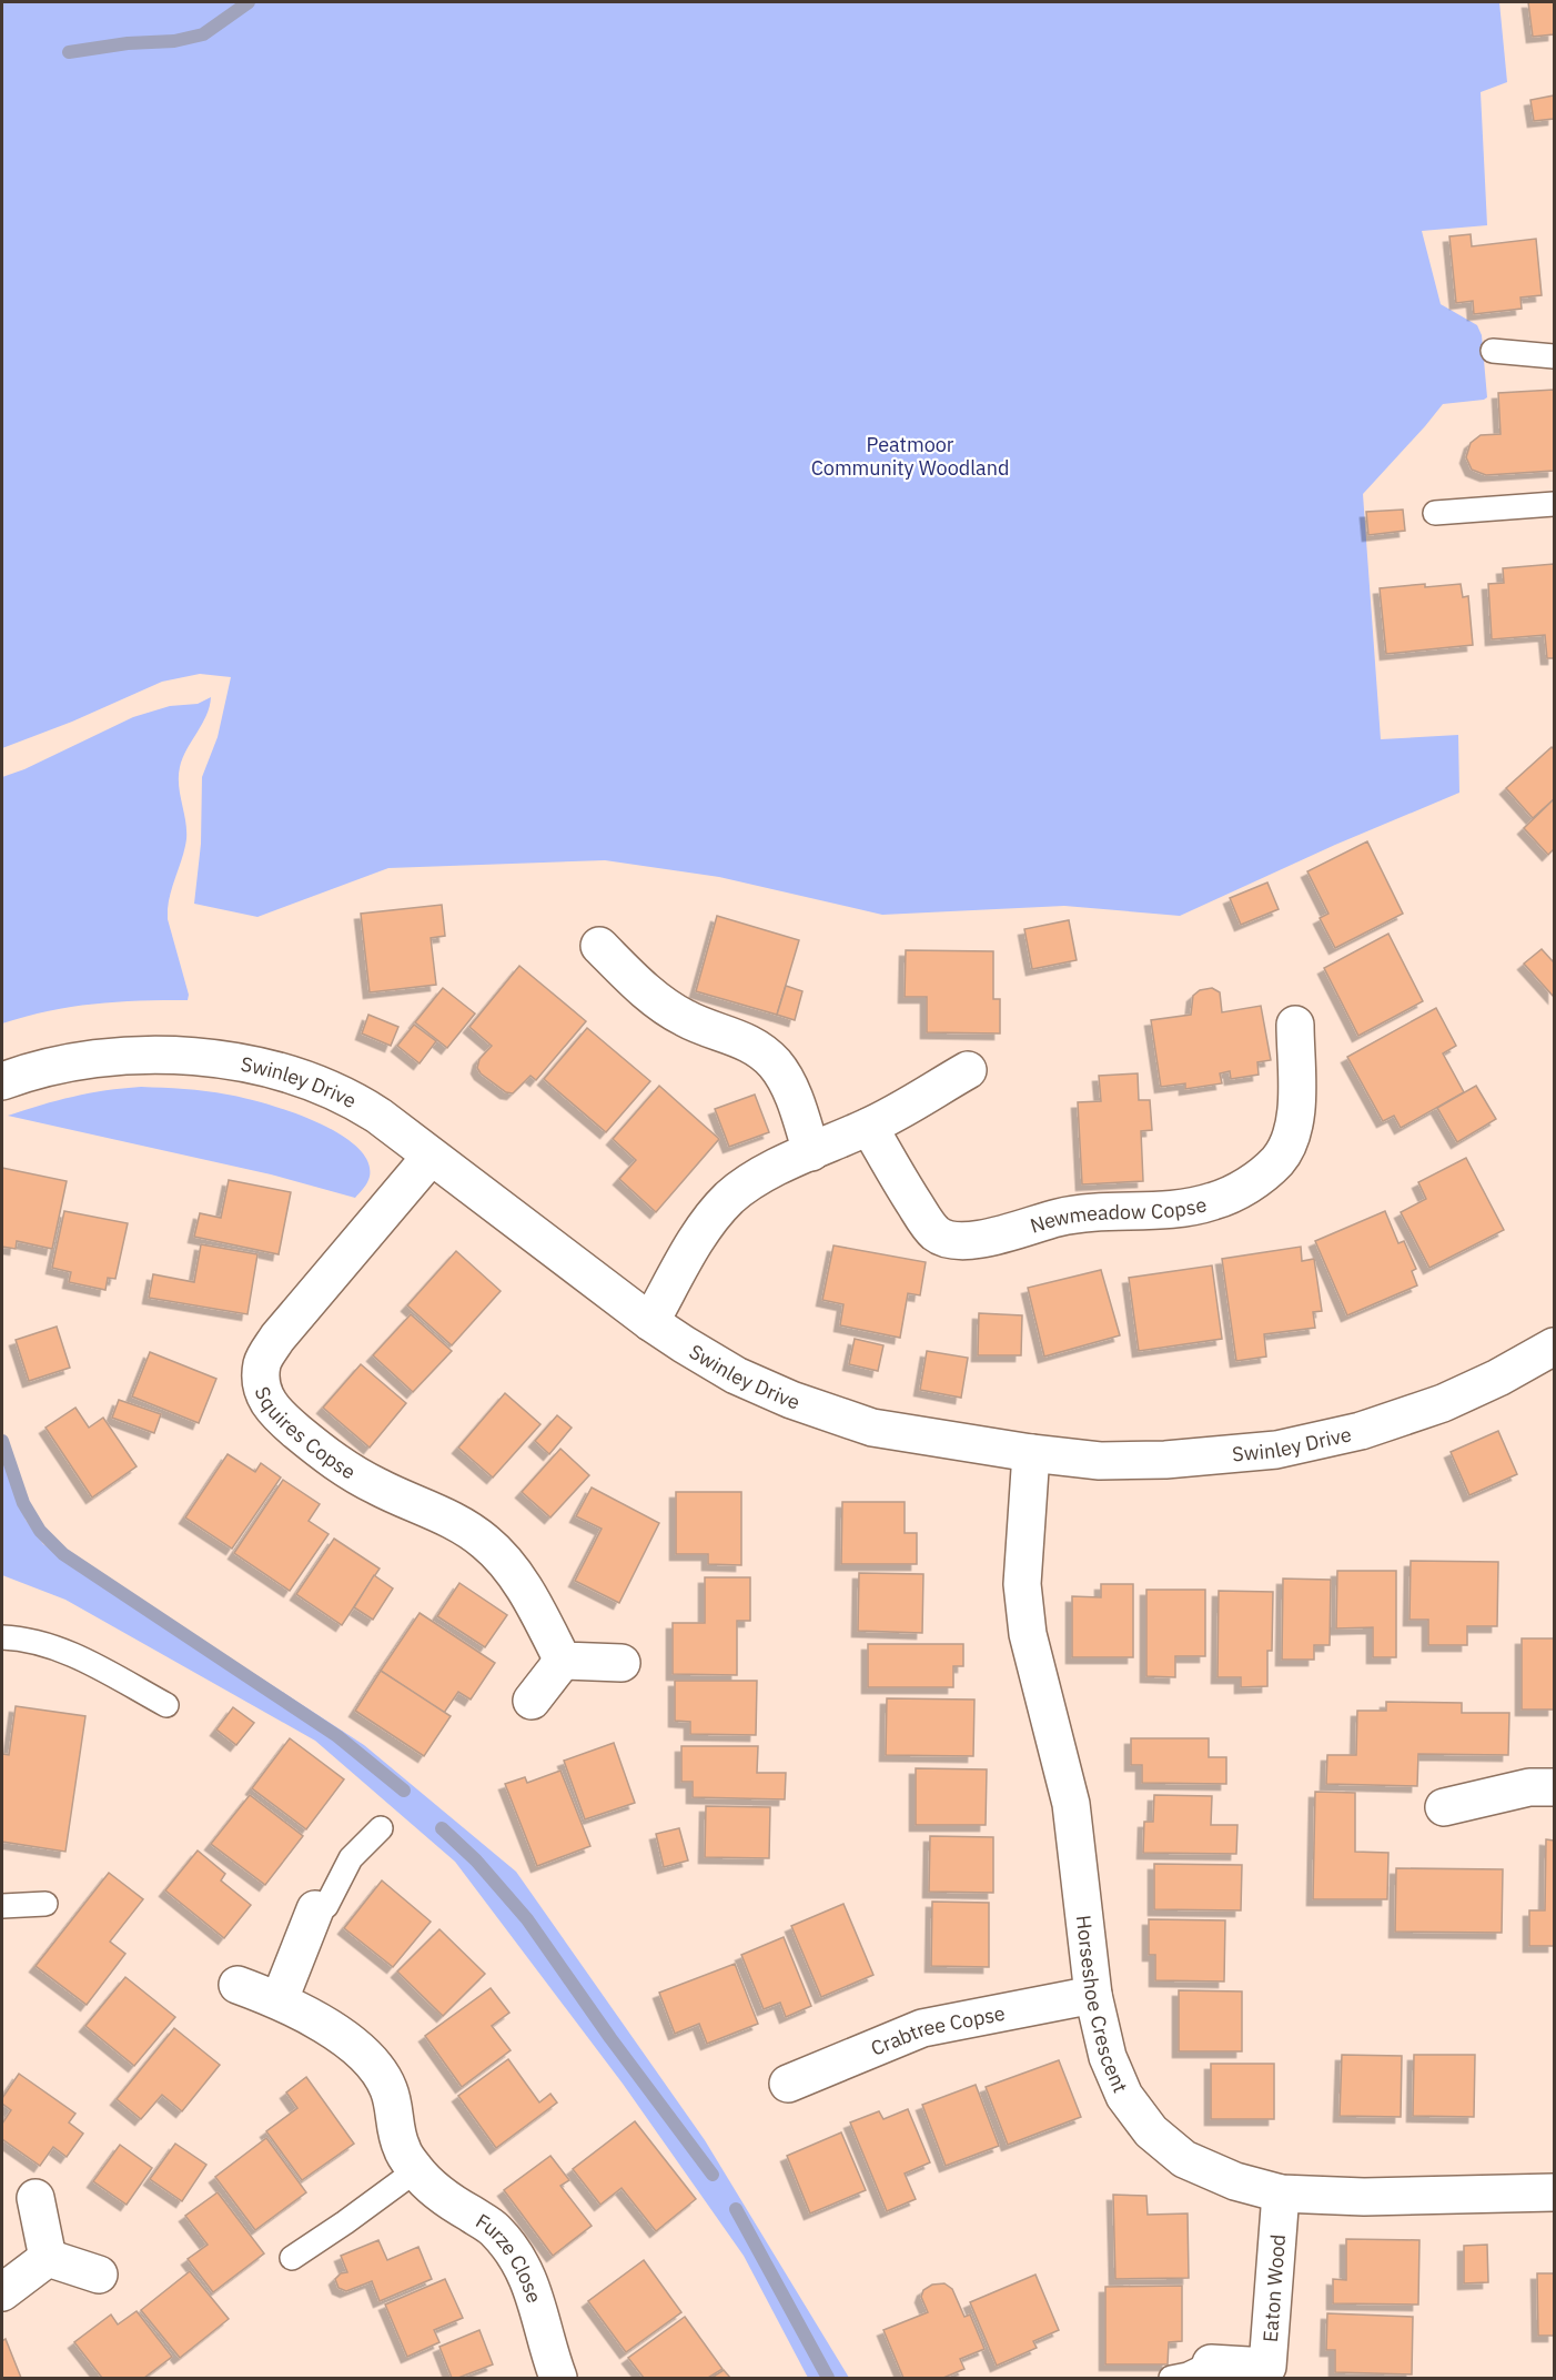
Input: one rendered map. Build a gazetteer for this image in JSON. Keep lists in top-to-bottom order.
{
  "streets": {
    "street": [
      "Swinley Drive",
      "Newmeadow Copse",
      "Squires Copse",
      "Horseshoe Crescent",
      "Crabtree Copse",
      "Furze Close",
      "Eaton Wood"
    ]
  },
  "crossings": [
    ["Swinley Drive", "Squires Copse"],
    ["Swinley Drive", "Horseshoe Crescent"],
    ["Horseshoe Crescent", "Crabtree Copse"],
    ["Horseshoe Crescent", "Eaton Wood"]
  ],
  "parks": ["Peatmoor Community Woodland"]
}
